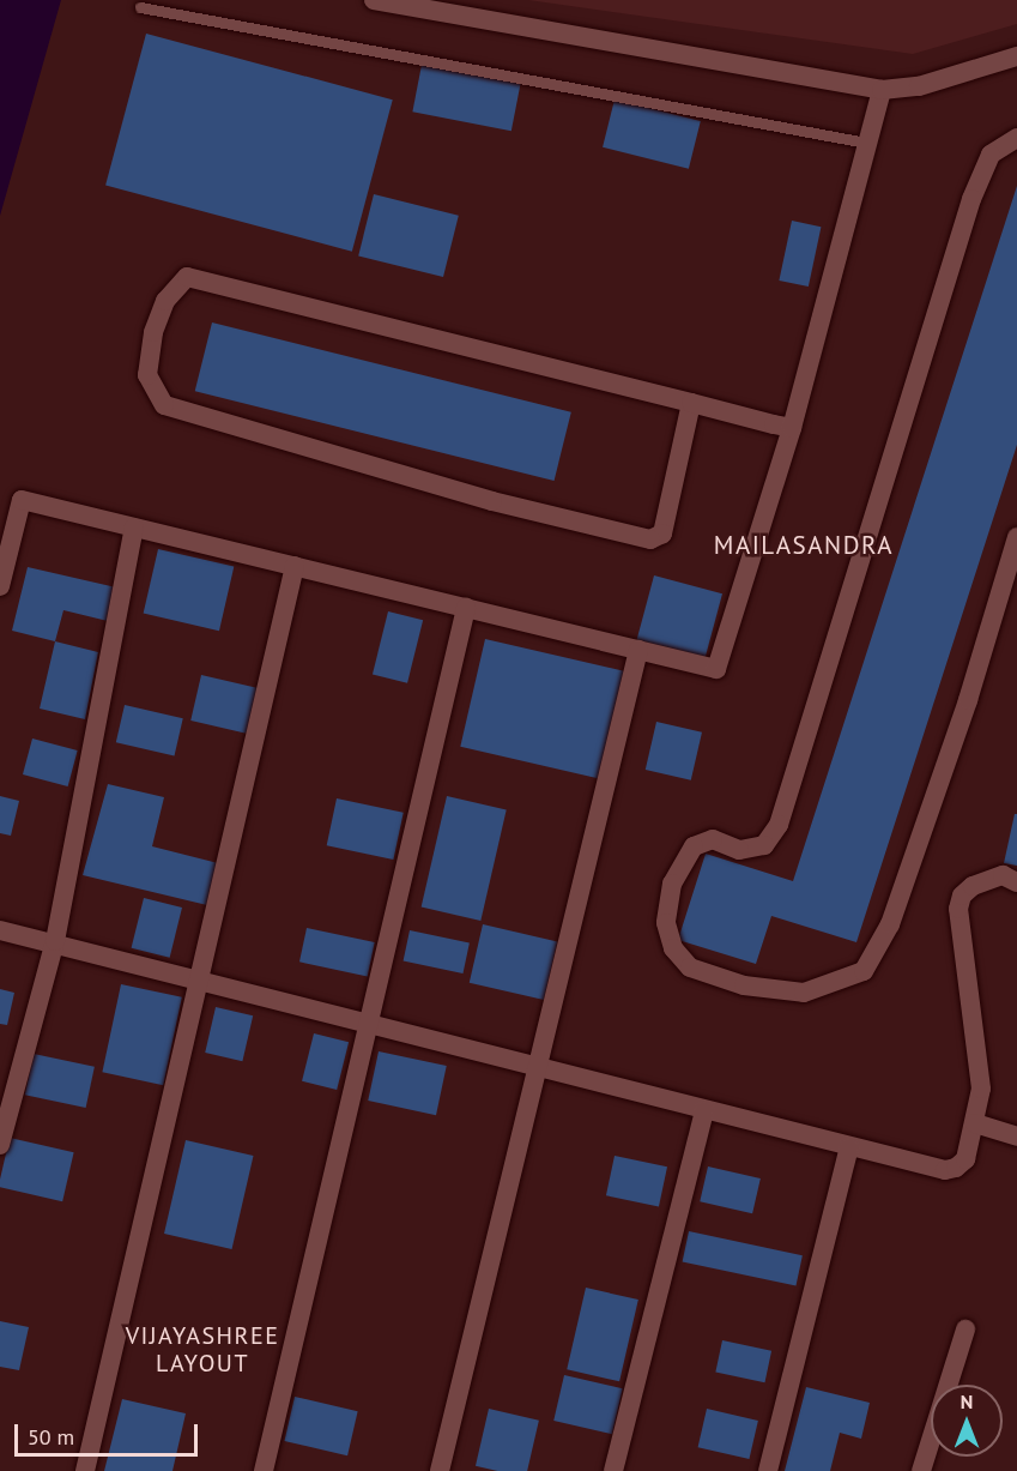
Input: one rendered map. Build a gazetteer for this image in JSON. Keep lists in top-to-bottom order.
{
  "districts": ["MAILASANDRA", "VIJAYASHREE LAYOUT"],
  "scale_bar": "50 m",
  "north": "top"
}
